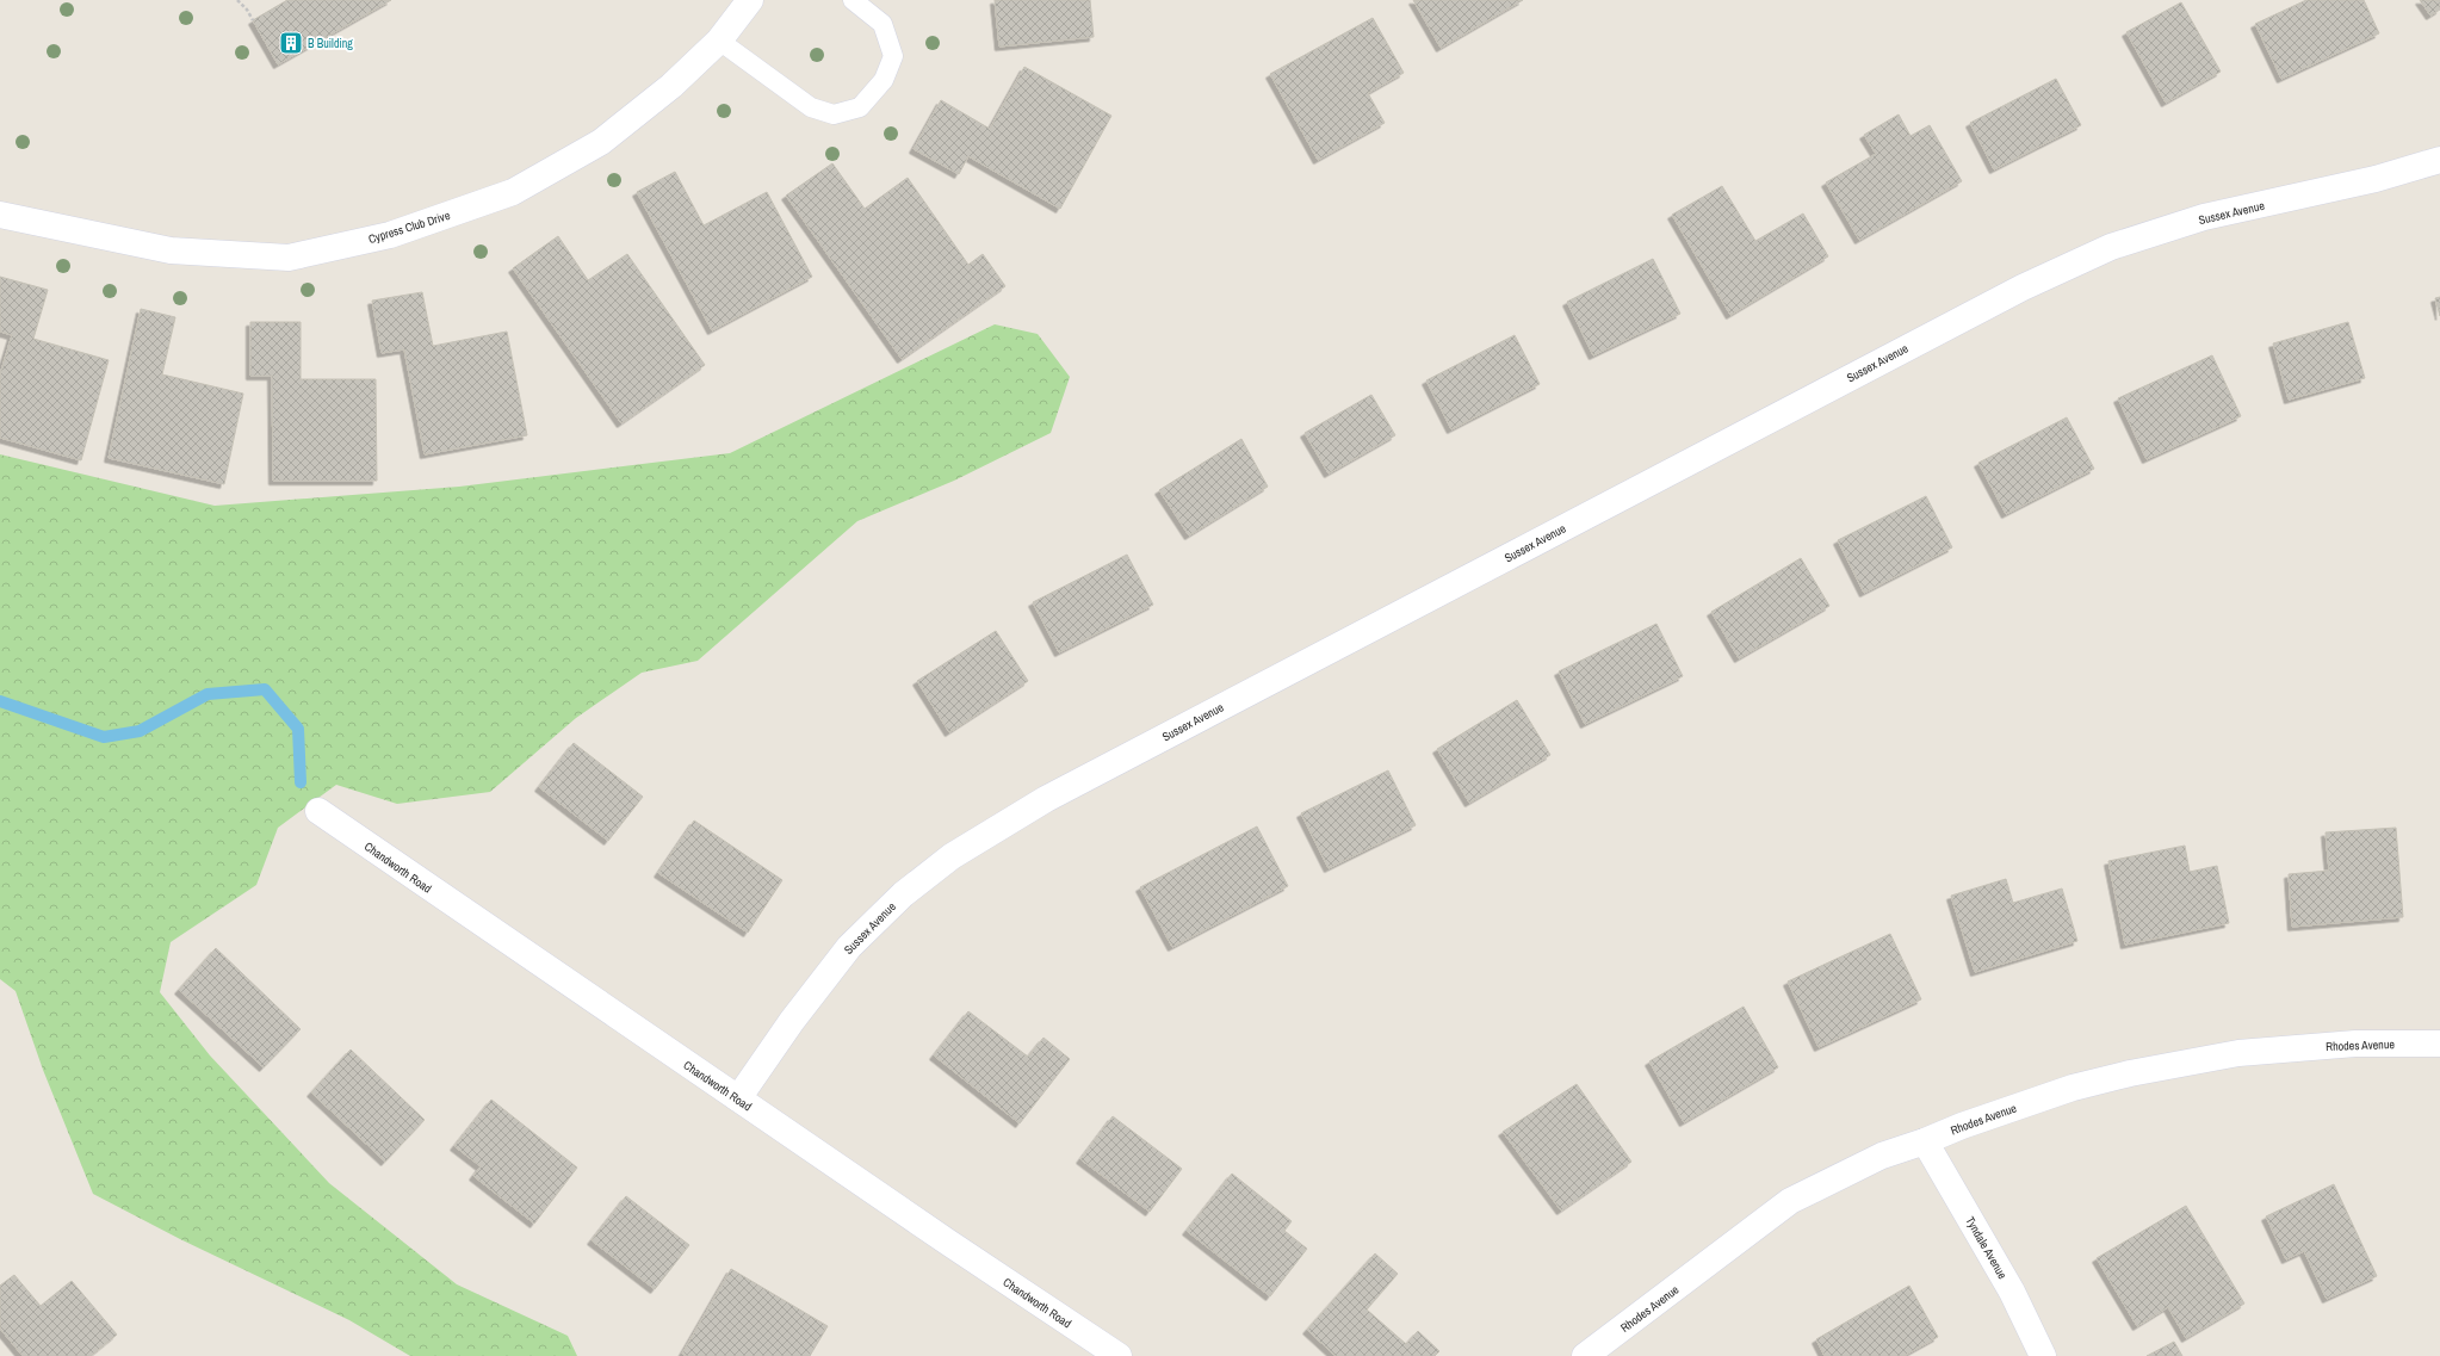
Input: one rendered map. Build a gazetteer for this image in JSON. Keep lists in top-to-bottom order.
{
  "streets": {
    "street": [
      "Sussex Avenue",
      "Cypress Club Drive",
      "Chandworth Road",
      "Rhodes Avenue",
      "Tyndale Avenue"
    ]
  },
  "crossings": [
    ["Sussex Avenue", "Chandworth Road"],
    ["Rhodes Avenue", "Tyndale Avenue"]
  ],
  "places": {
    "building": ["B Building"]
  }
}
